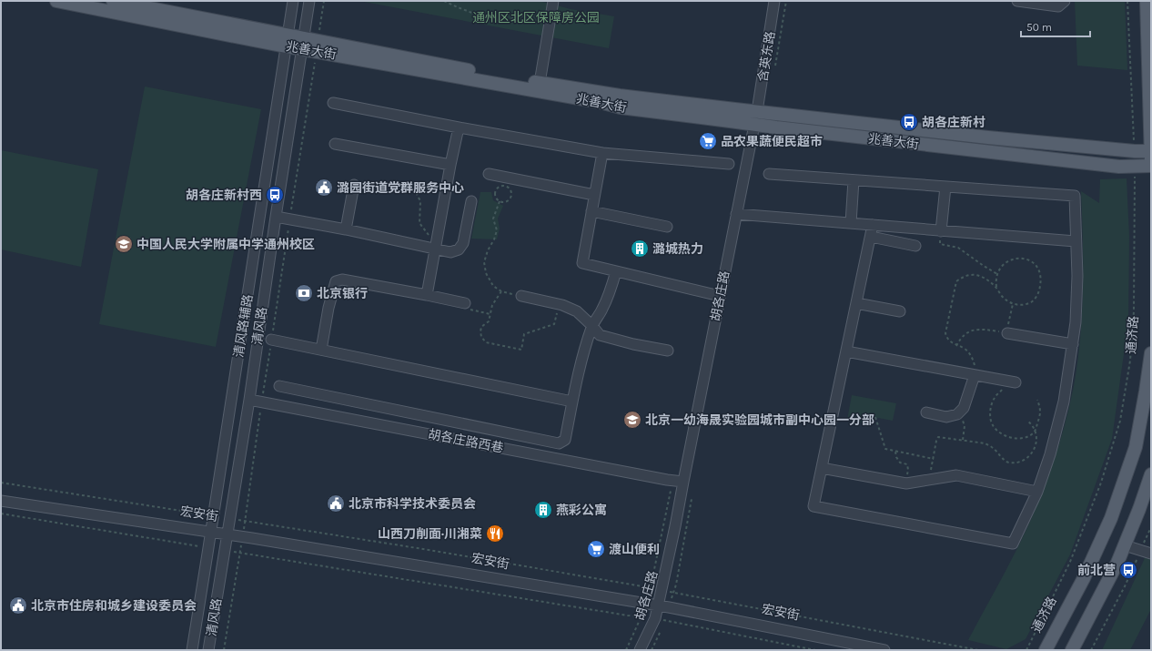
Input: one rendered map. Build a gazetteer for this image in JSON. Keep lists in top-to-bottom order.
{
  "streets": {
    "main road": ["兆善大街", "通济路"],
    "street": [
      "含英东路",
      "胡各庄路",
      "清风路辅路",
      "清风路",
      "胡各庄路西巷",
      "宏安街"
    ]
  },
  "crossings": [
    ["兆善大街", "含英东路"],
    ["兆善大街", "胡各庄路"],
    ["兆善大街", "清风路辅路"],
    ["兆善大街", "清风路"],
    ["兆善大街", "通济路"],
    ["含英东路", "胡各庄路"],
    ["胡各庄路", "胡各庄路西巷"],
    ["胡各庄路", "宏安街"],
    ["清风路辅路", "宏安街"],
    ["清风路", "胡各庄路西巷"],
    ["清风路", "宏安街"]
  ],
  "parks": ["通州区北区保障房公园"],
  "places": {
    "bus stop": ["胡各庄新村", "胡各庄新村西", "前北营"],
    "supermarket": ["品农果蔬便民超市", "渡山便利"],
    "public building": ["潞园街道党群服务中心", "北京市科学技术委员会", "北京市住房和城乡建设委员会"],
    "school or university": ["中国人民大学附属中学通州校区", "北京一幼海晟实验园城市副中心园一分部"],
    "building": ["潞城热力", "燕彩公寓"],
    "bank": ["北京银行"],
    "restaurant": ["山西刀削面·川湘菜"]
  },
  "scale_bar": "50 m"
}
